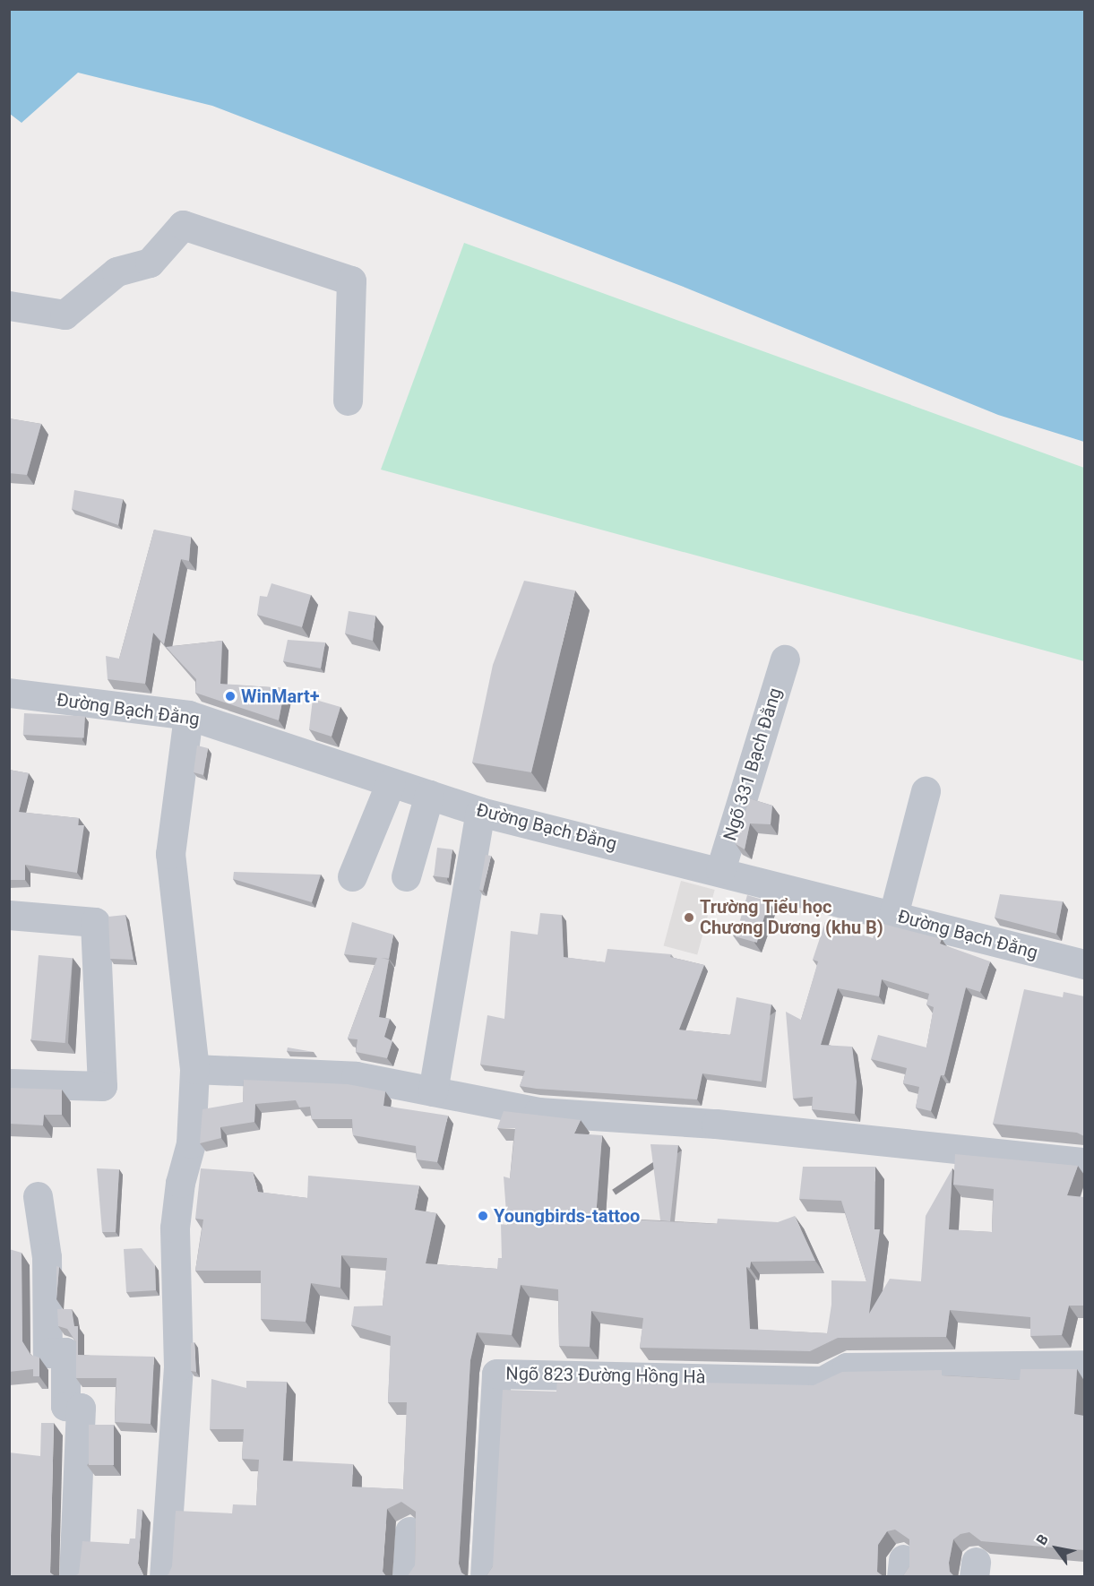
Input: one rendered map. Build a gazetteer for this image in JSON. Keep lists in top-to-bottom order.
{
  "streets": {
    "street": ["Đường Bạch Đằng", "Ngõ 331 Bạch Đằng", "Ngõ 823 Đường Hồng Hà"]
  },
  "crossings": [
    ["Đường Bạch Đằng", "Ngõ 331 Bạch Đằng"]
  ],
  "places": ["WinMart+", "Trường Tiểu học Chương Dương (khu B)", "Youngbirds-tattoo"],
  "north": "top left"
}
